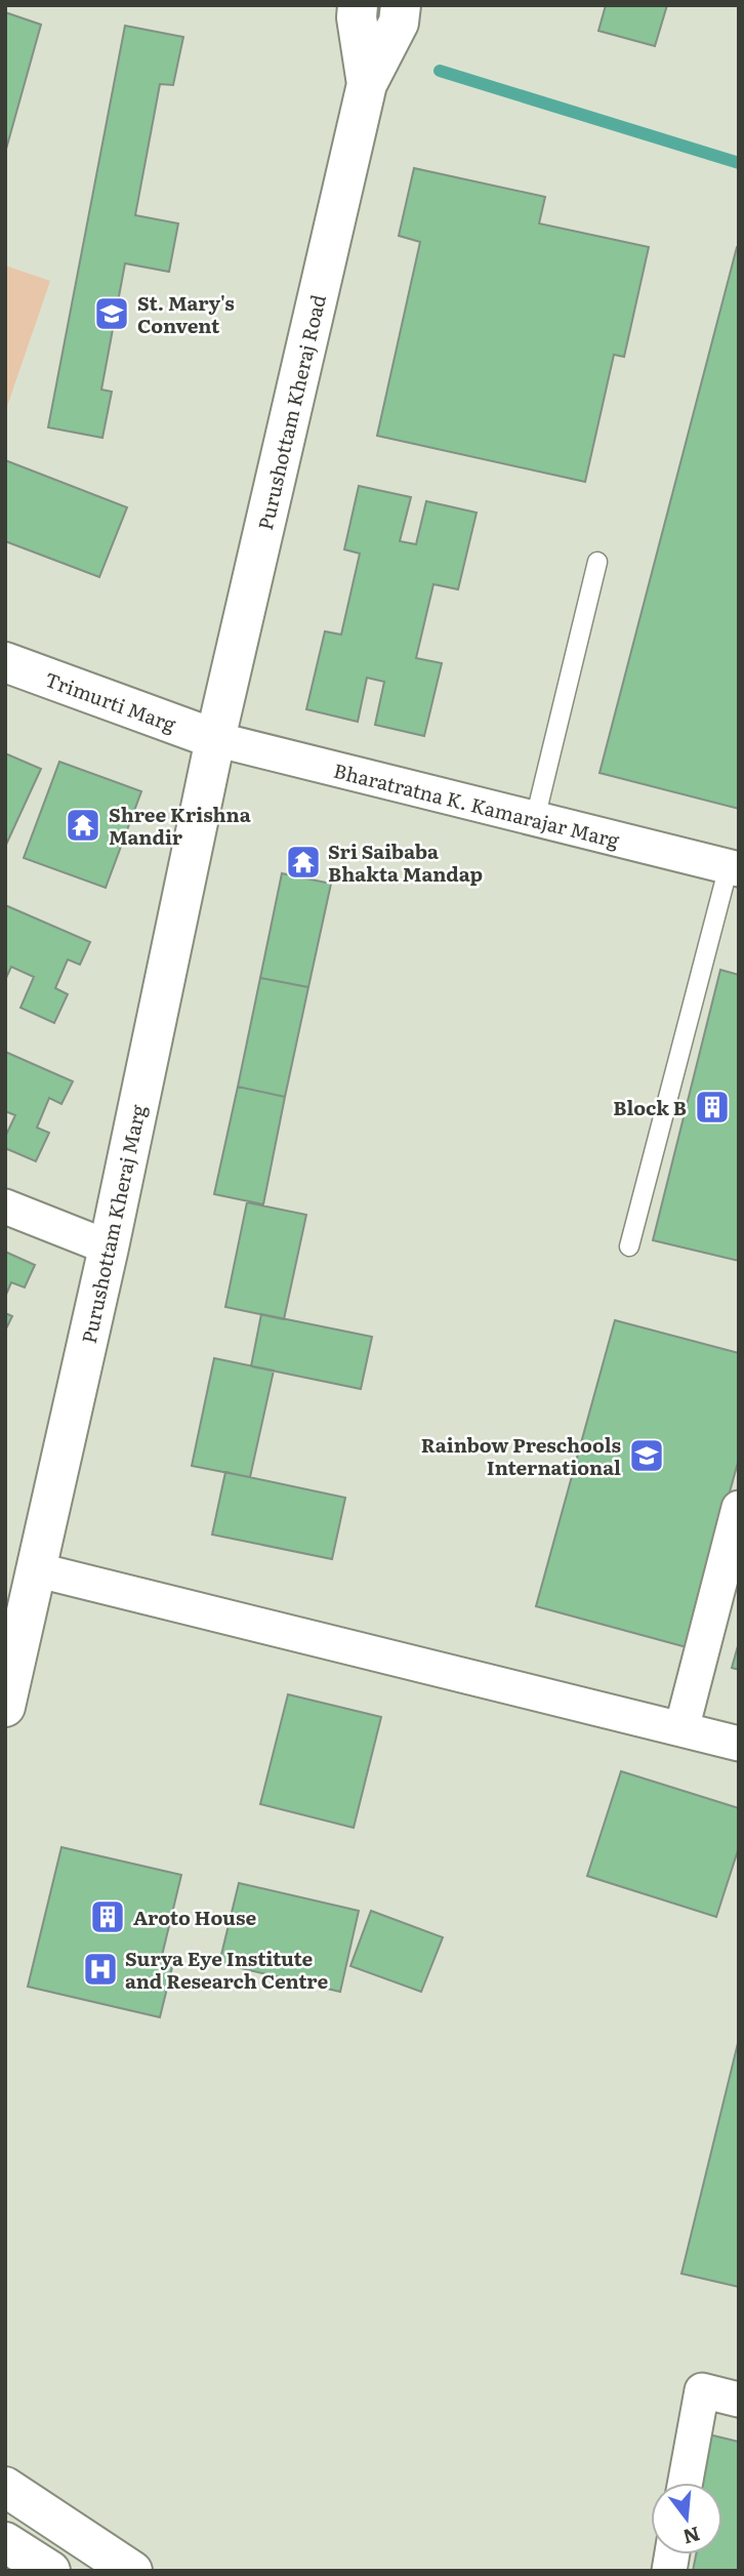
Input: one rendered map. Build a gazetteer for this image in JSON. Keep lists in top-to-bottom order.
{
  "streets": {
    "street": [
      "Purushottam Kheraj Road",
      "Trimurti Marg",
      "Bharatratna K. Kamarajar Marg",
      "Purushottam Kheraj Marg"
    ]
  },
  "crossings": [
    ["Purushottam Kheraj Road", "Trimurti Marg"],
    ["Purushottam Kheraj Road", "Bharatratna K. Kamarajar Marg"],
    ["Purushottam Kheraj Road", "Purushottam Kheraj Marg"],
    ["Trimurti Marg", "Bharatratna K. Kamarajar Marg"],
    ["Trimurti Marg", "Purushottam Kheraj Marg"],
    ["Bharatratna K. Kamarajar Marg", "Purushottam Kheraj Marg"]
  ],
  "places": {
    "school or university": ["St. Mary's Convent", "Rainbow Preschools International"],
    "temple": ["Shree Krishna Mandir", "Sri Saibaba Bhakta Mandap"],
    "building": ["Block B", "Aroto House"],
    "hospital": ["Surya Eye Institute and Research Centre"]
  },
  "north": "bottom"
}
